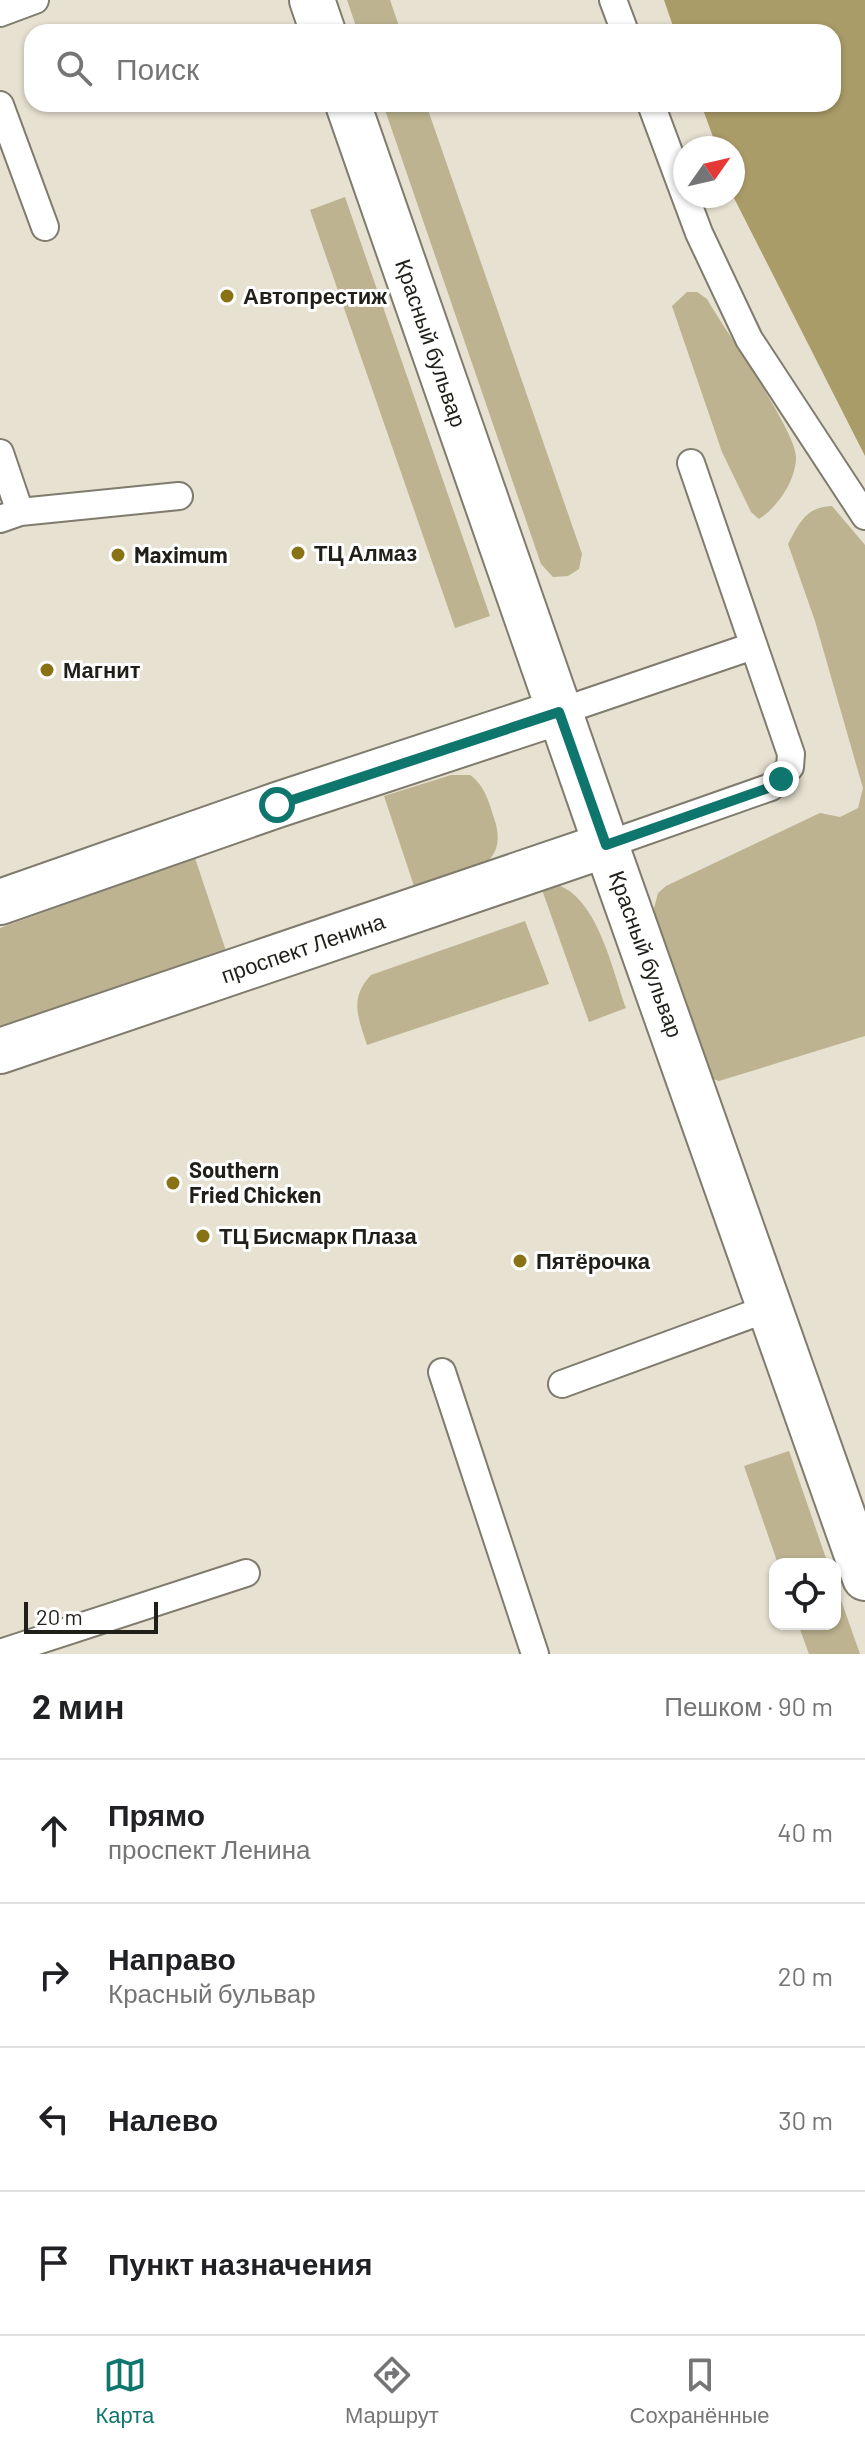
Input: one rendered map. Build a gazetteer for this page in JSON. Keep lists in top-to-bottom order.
{
  "streets": {
    "street": ["Красный бульвар", "проспект Ленина"]
  },
  "crossings": [
    ["Красный бульвар", "проспект Ленина"]
  ],
  "places": [
    "Автопрестиж",
    "ТЦ Алмаз",
    "Maximum",
    "Магнит",
    "Southern Fried Chicken",
    "ТЦ Бисмарк Плаза",
    "Пятёрочка"
  ],
  "scale_bar": "20 m",
  "north": "top right",
  "page": {
    "search": "Поиск",
    "scale": "20 m",
    "heading": ["2 мин", "Пешком · 90 m"],
    "list": [
      ["Прямо", "проспект Ленина", "40 m"],
      ["Направо", "Красный бульвар", "20 m"],
      ["Налево", "30 m"],
      "Пункт назначения"
    ],
    "nav": ["Карта", "Маршрут", "Сохранённые"]
  }
}
